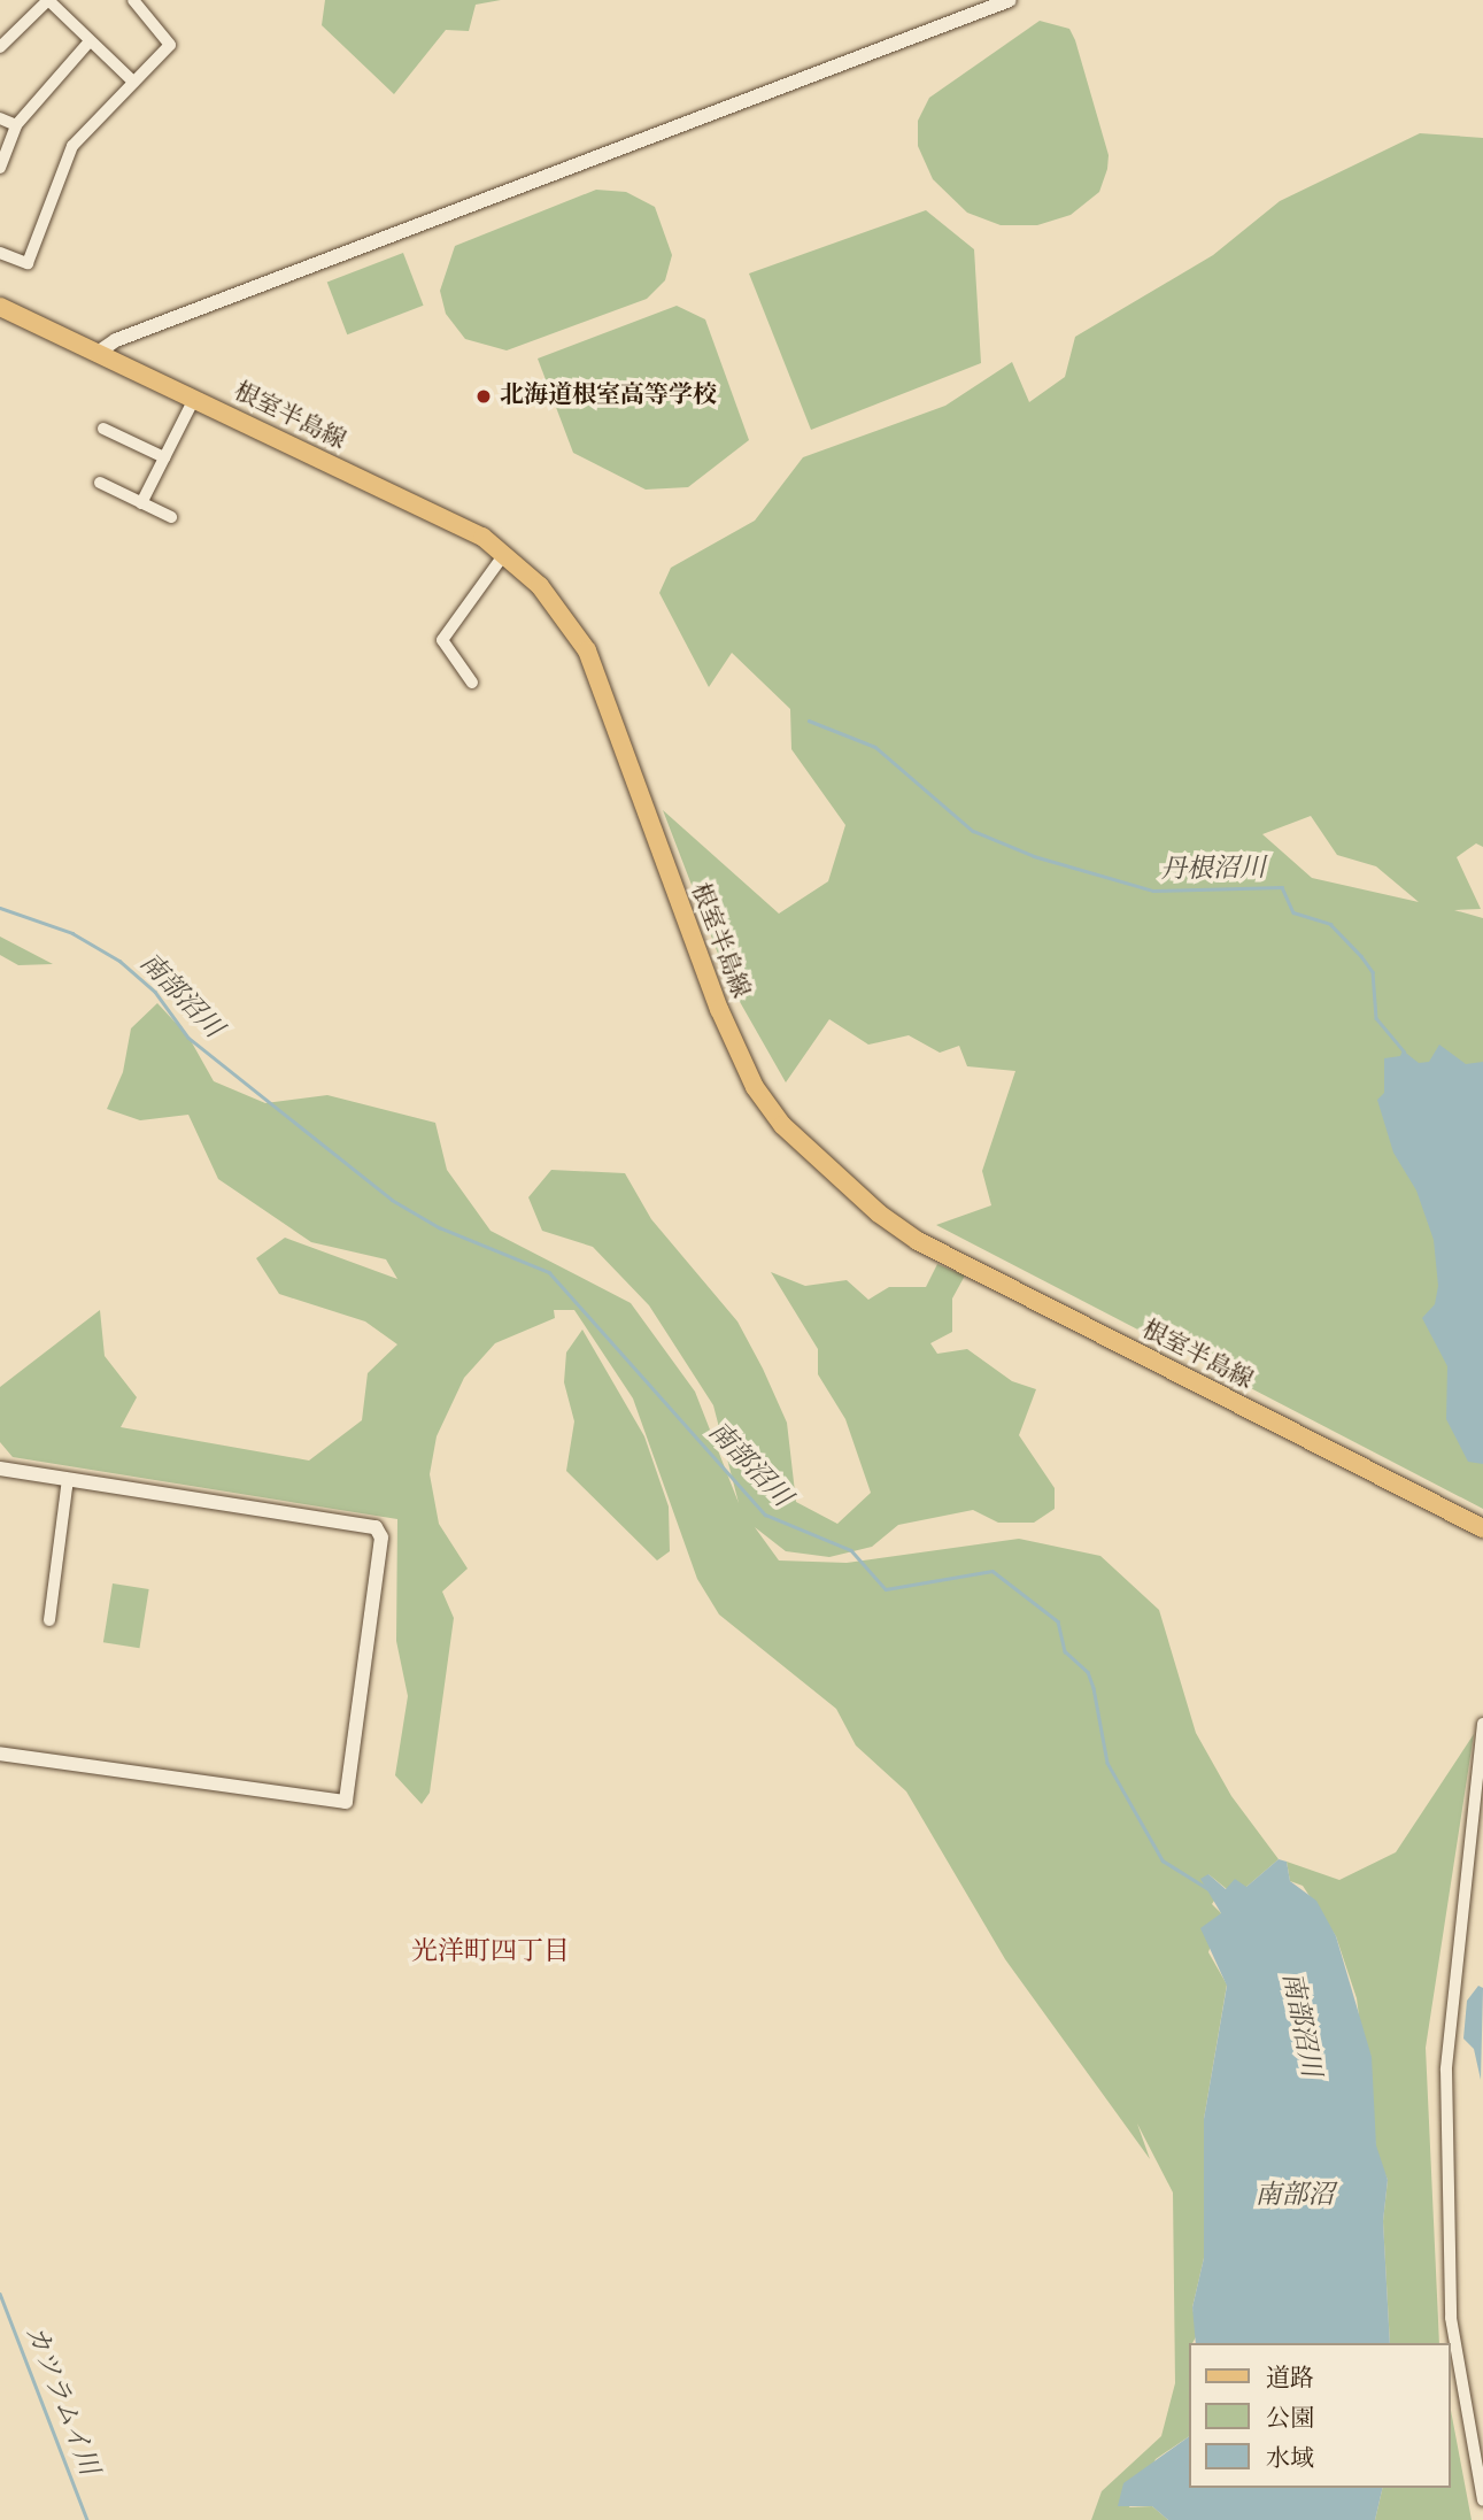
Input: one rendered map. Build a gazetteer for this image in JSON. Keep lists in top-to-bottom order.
{
  "streets": {
    "main road": ["根室半島線"]
  },
  "districts": ["光洋町四丁目"],
  "water": [
    "丹根沼川",
    "南部沼川",
    "南部沼",
    "カツラムイ川"
  ],
  "places": ["北海道根室高等学校"],
  "legend": ["道路", "公園", "水域"]
}
